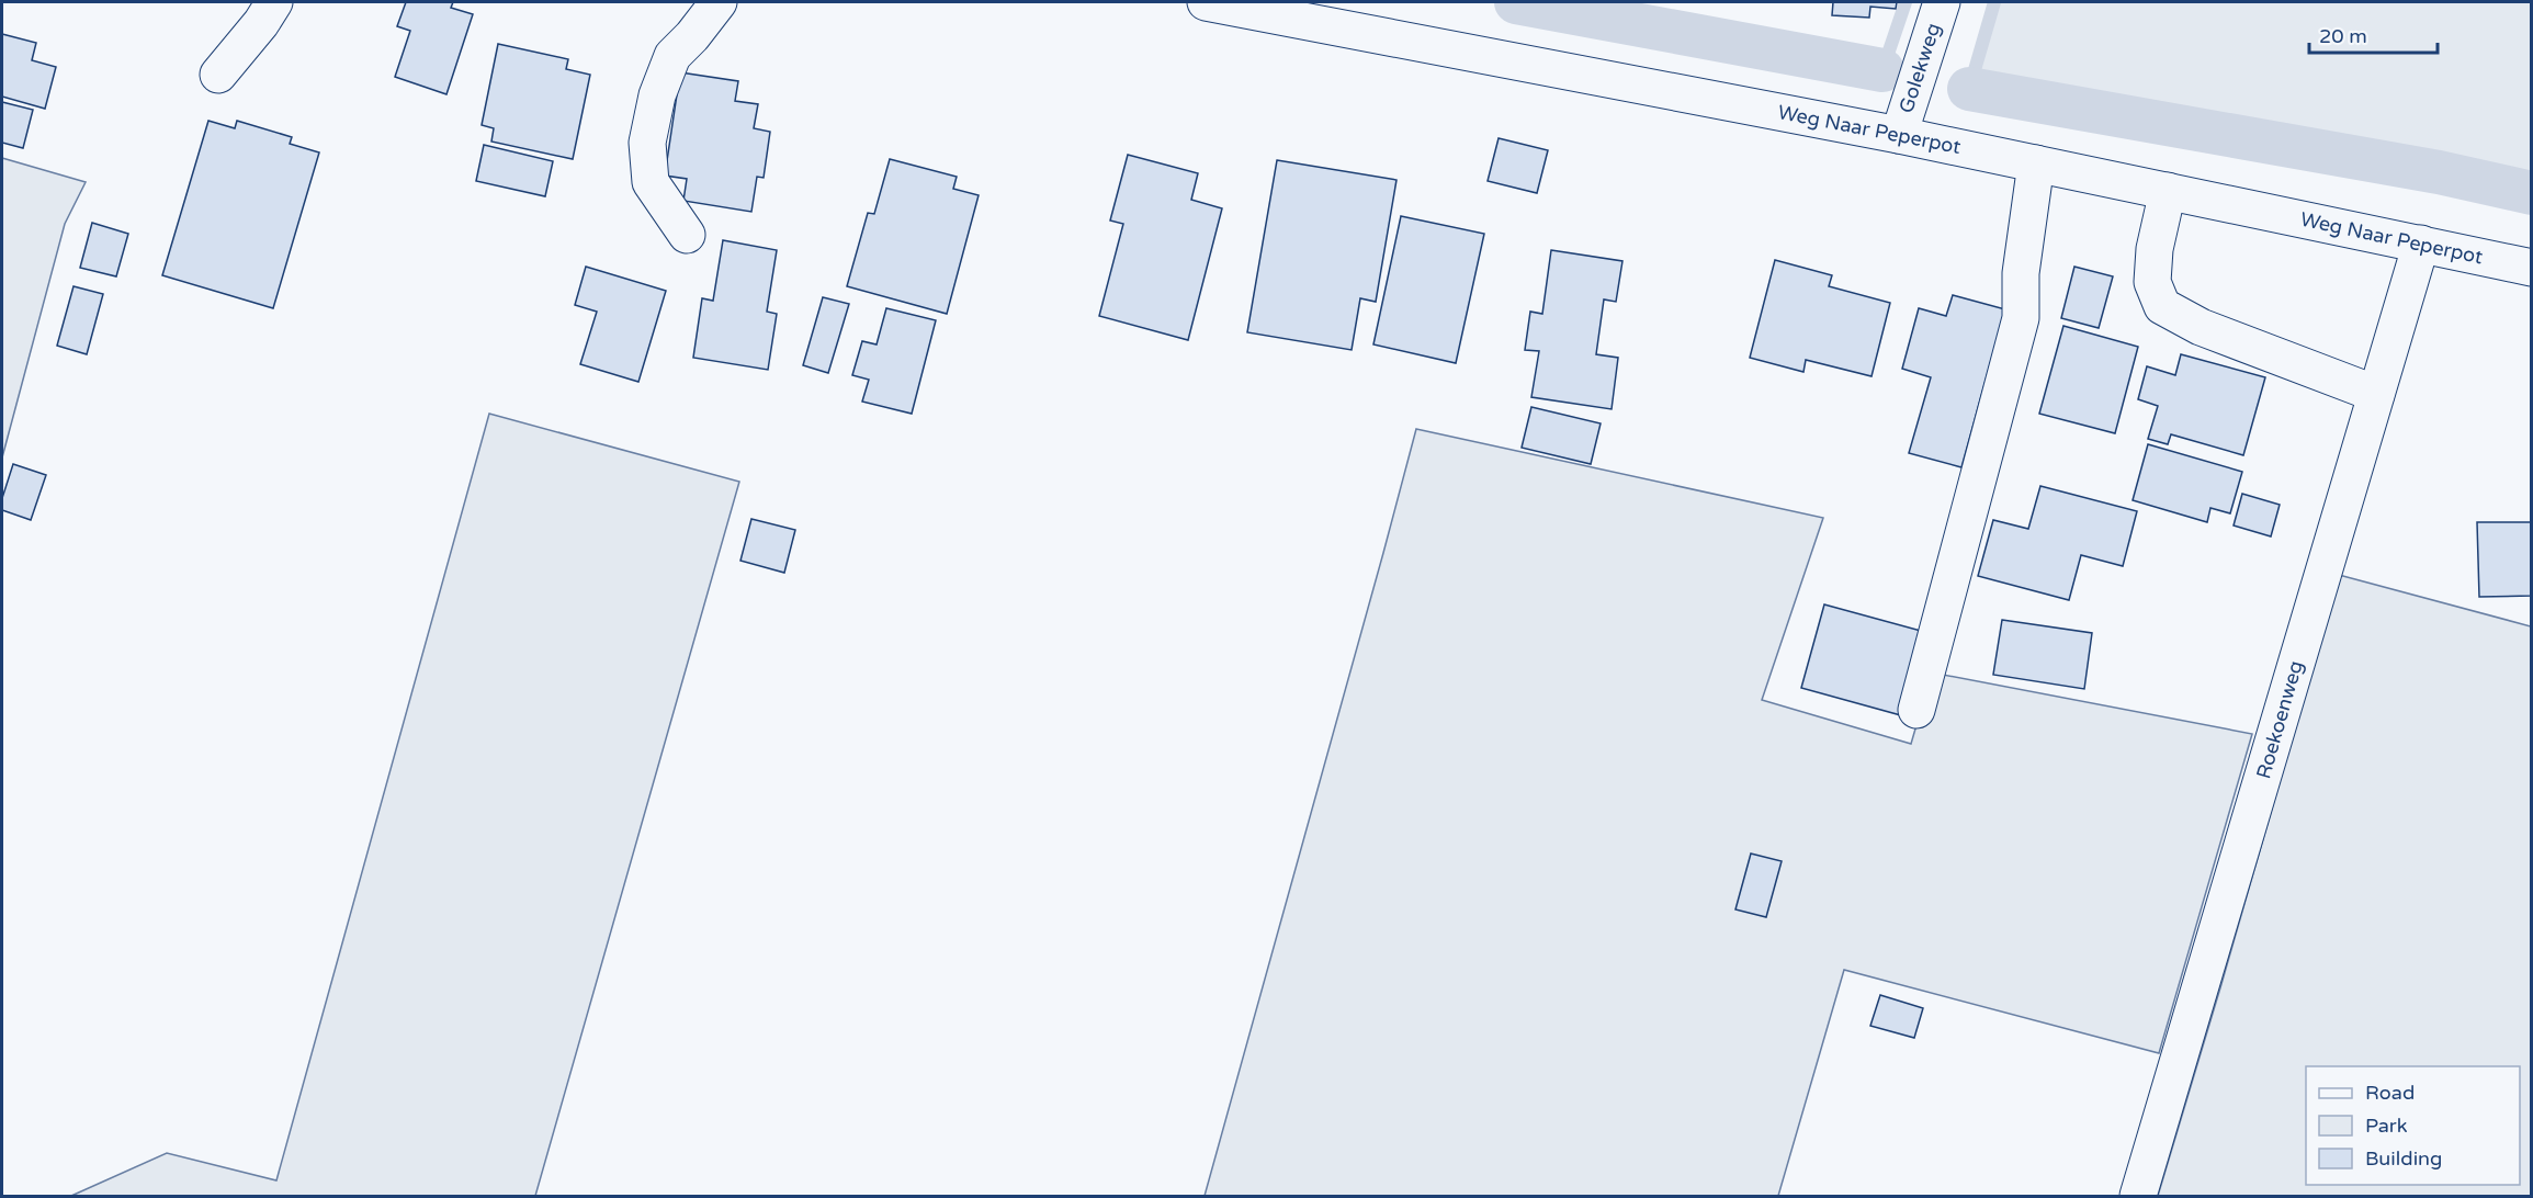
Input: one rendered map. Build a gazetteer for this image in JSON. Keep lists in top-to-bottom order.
{
  "streets": {
    "street": ["Golekweg", "Weg Naar Peperpot", "Roekoenweg"]
  },
  "crossings": [
    ["Golekweg", "Weg Naar Peperpot"],
    ["Weg Naar Peperpot", "Roekoenweg"]
  ],
  "legend": ["Road", "Park", "Building"],
  "scale_bar": "20 m"
}
